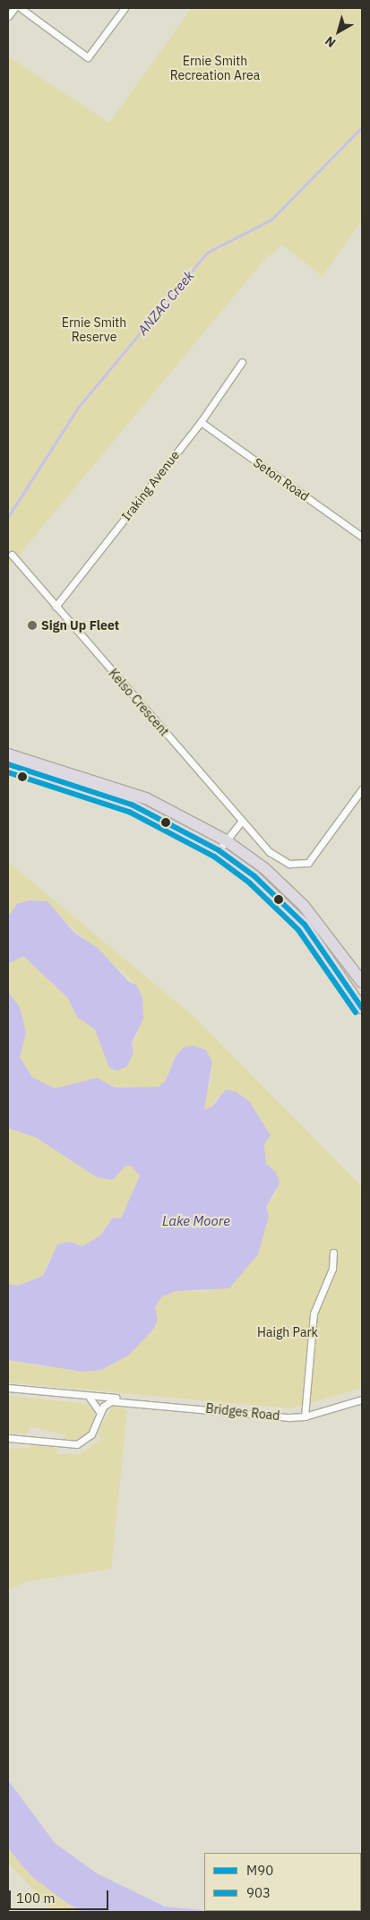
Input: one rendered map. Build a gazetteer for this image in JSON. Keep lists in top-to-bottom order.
{
  "streets": {
    "street": [
      "Seton Road",
      "Iraking Avenue",
      "Kelso Crescent",
      "Bridges Road"
    ]
  },
  "crossings": [
    ["Seton Road", "Iraking Avenue"],
    ["Iraking Avenue", "Kelso Crescent"]
  ],
  "water": ["ANZAC Creek", "Lake Moore"],
  "parks": ["Ernie Smith Recreation Area", "Ernie Smith Reserve", "Haigh Park"],
  "places": ["Sign Up Fleet"],
  "lines": ["transit line M90", "transit line 903"],
  "legend": ["M90", "903"],
  "scale_bar": "100 m",
  "north": "bottom left"
}
